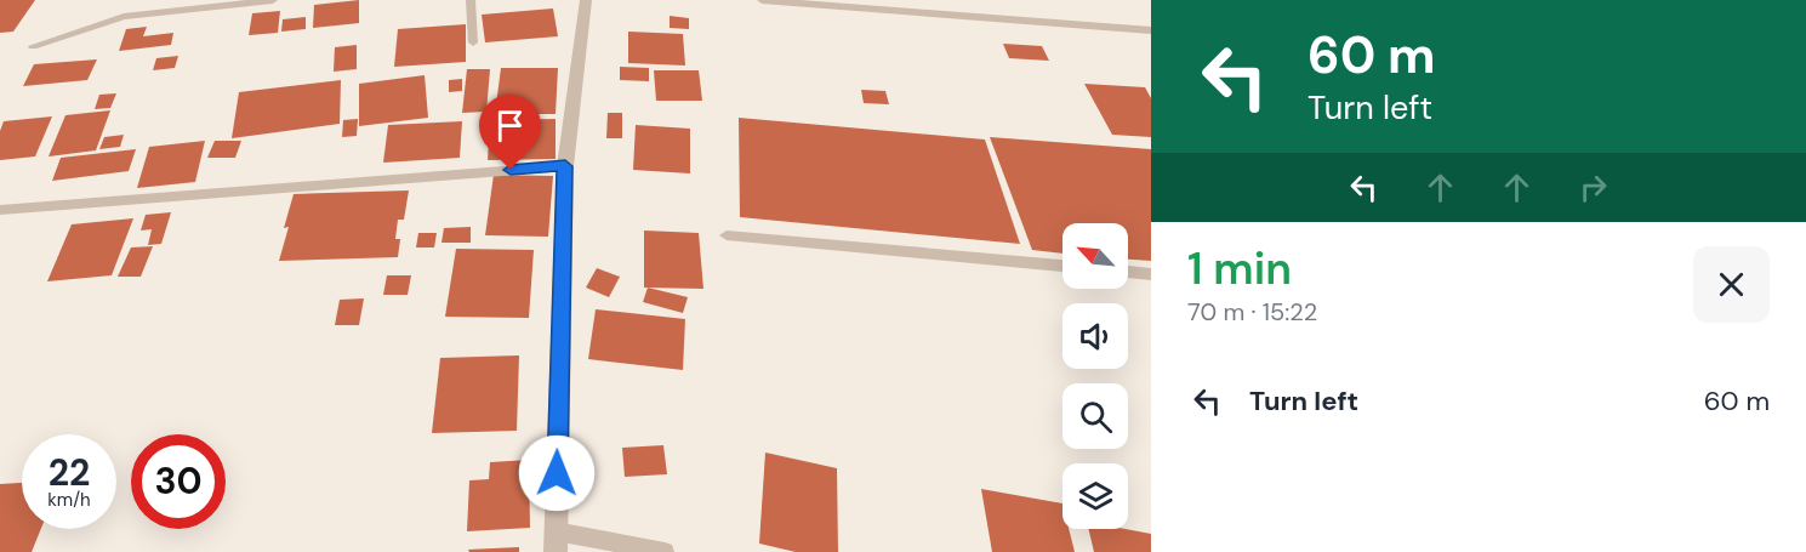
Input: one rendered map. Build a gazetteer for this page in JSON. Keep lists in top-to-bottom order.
{
  "north": "top left",
  "page": {
    "turn": ["60 m", "Turn left"],
    "heading": ["1 min", "70 m · 15:22"],
    "list": [
      {
        "name": "Turn left",
        "value": "60 m"
      }
    ],
    "speed": "22 km/h",
    "limit": "30"
  }
}
